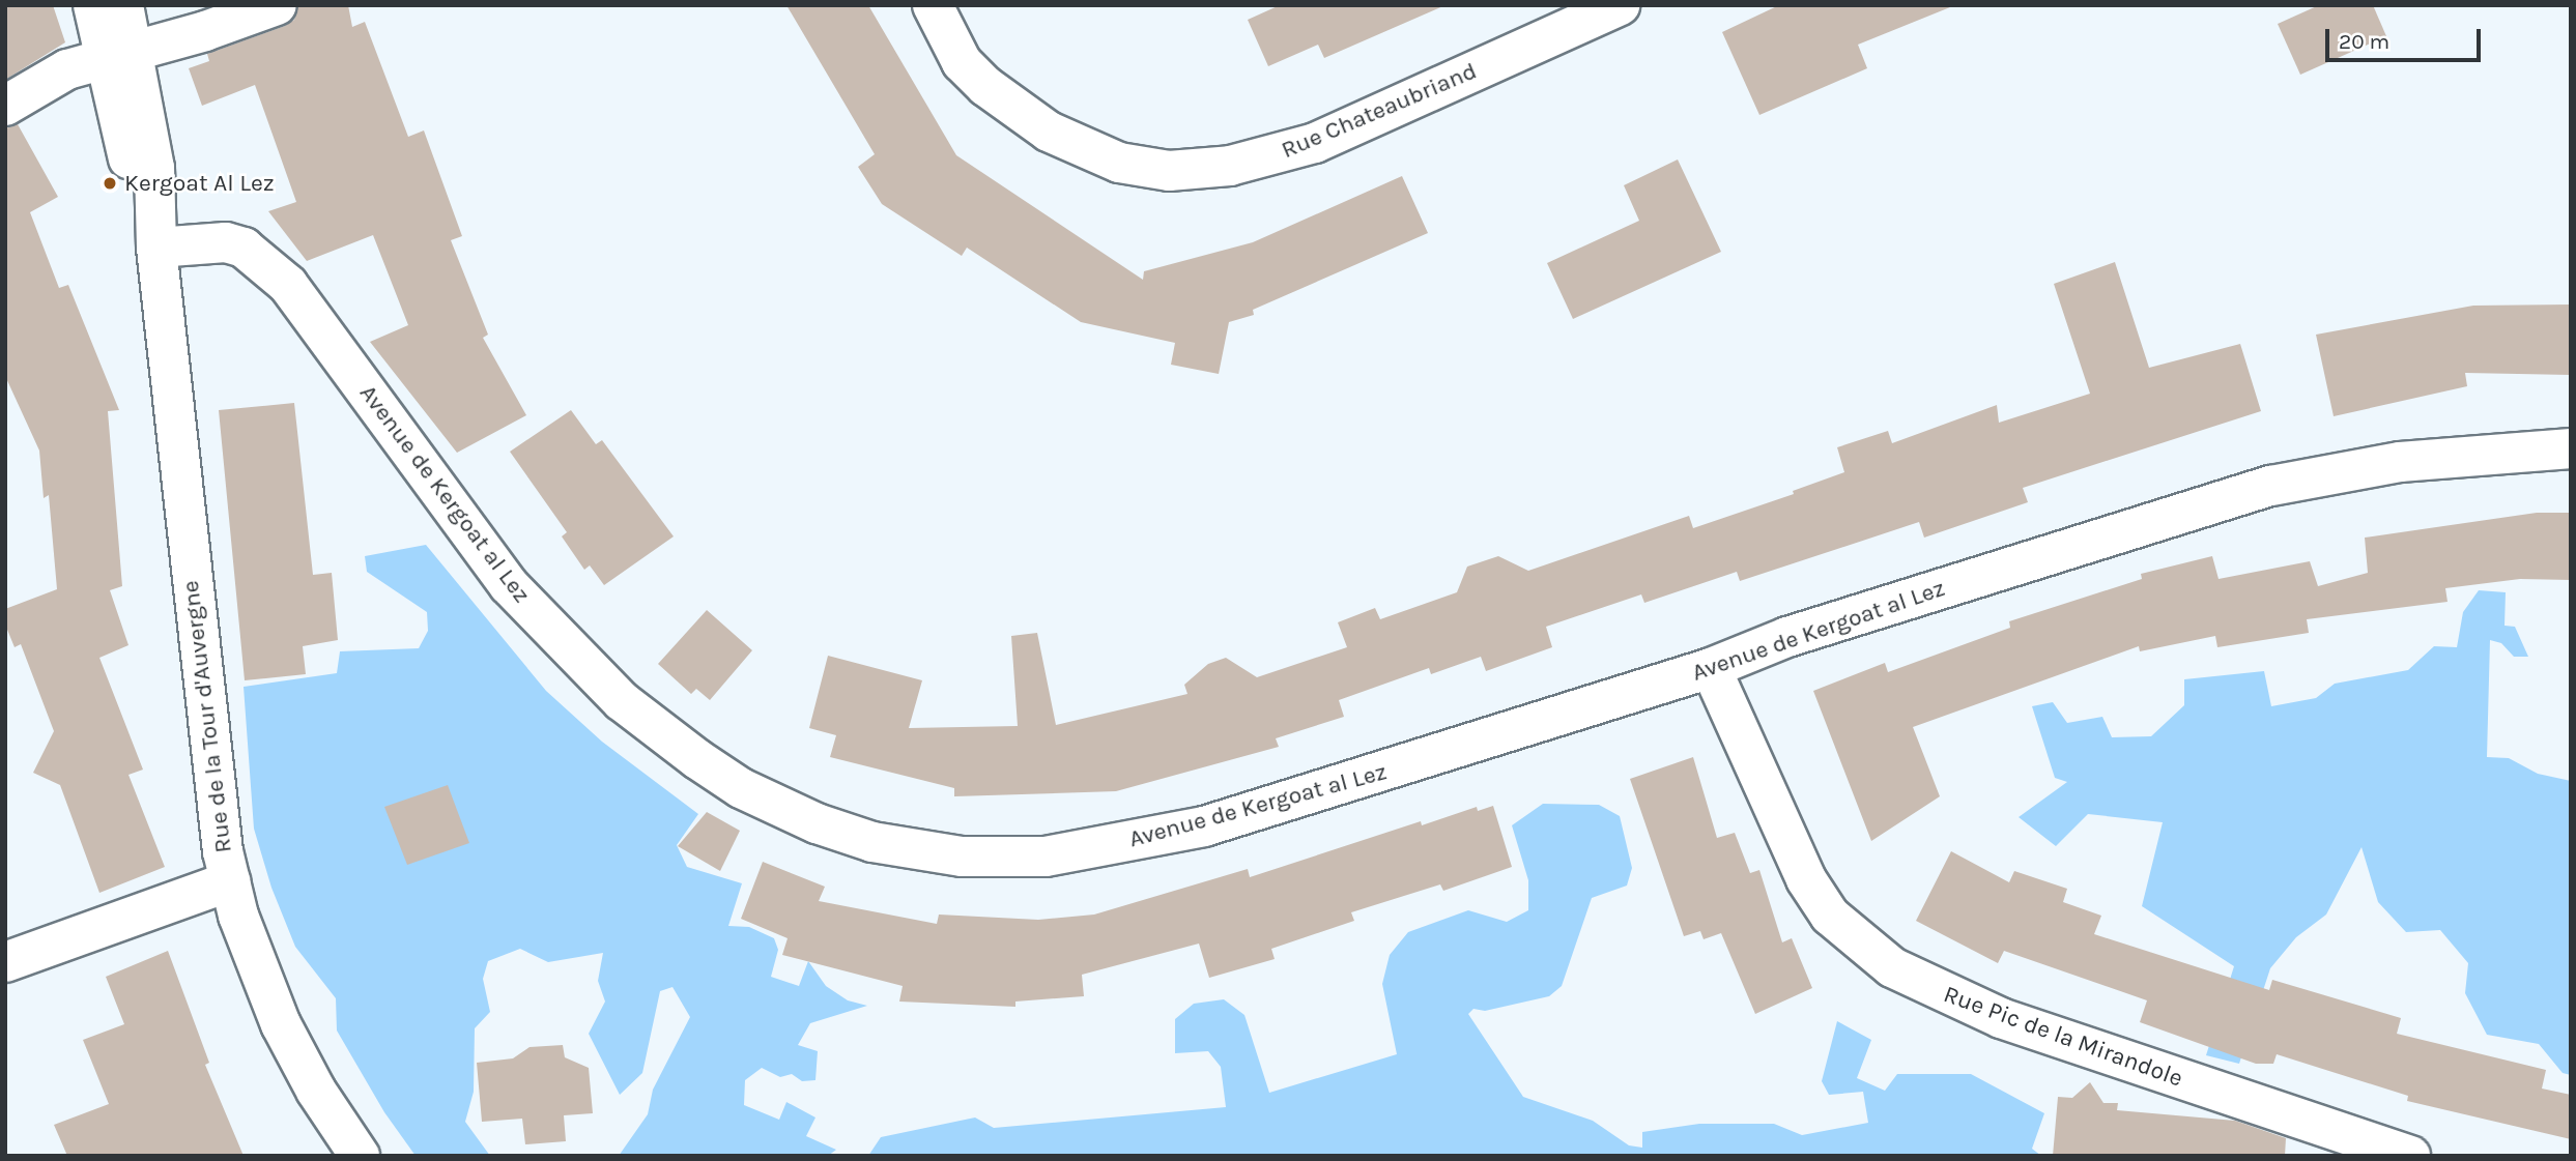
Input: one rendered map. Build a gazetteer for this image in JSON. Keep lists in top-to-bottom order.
{
  "streets": {
    "street": [
      "Rue Chateaubriand",
      "Avenue de Kergoat al Lez",
      "Rue de la Tour d'Auvergne",
      "Rue Pic de la Mirandole"
    ]
  },
  "crossings": [
    ["Avenue de Kergoat al Lez", "Rue de la Tour d'Auvergne"],
    ["Avenue de Kergoat al Lez", "Rue Pic de la Mirandole"]
  ],
  "places": ["Kergoat Al Lez"],
  "scale_bar": "20 m"
}
